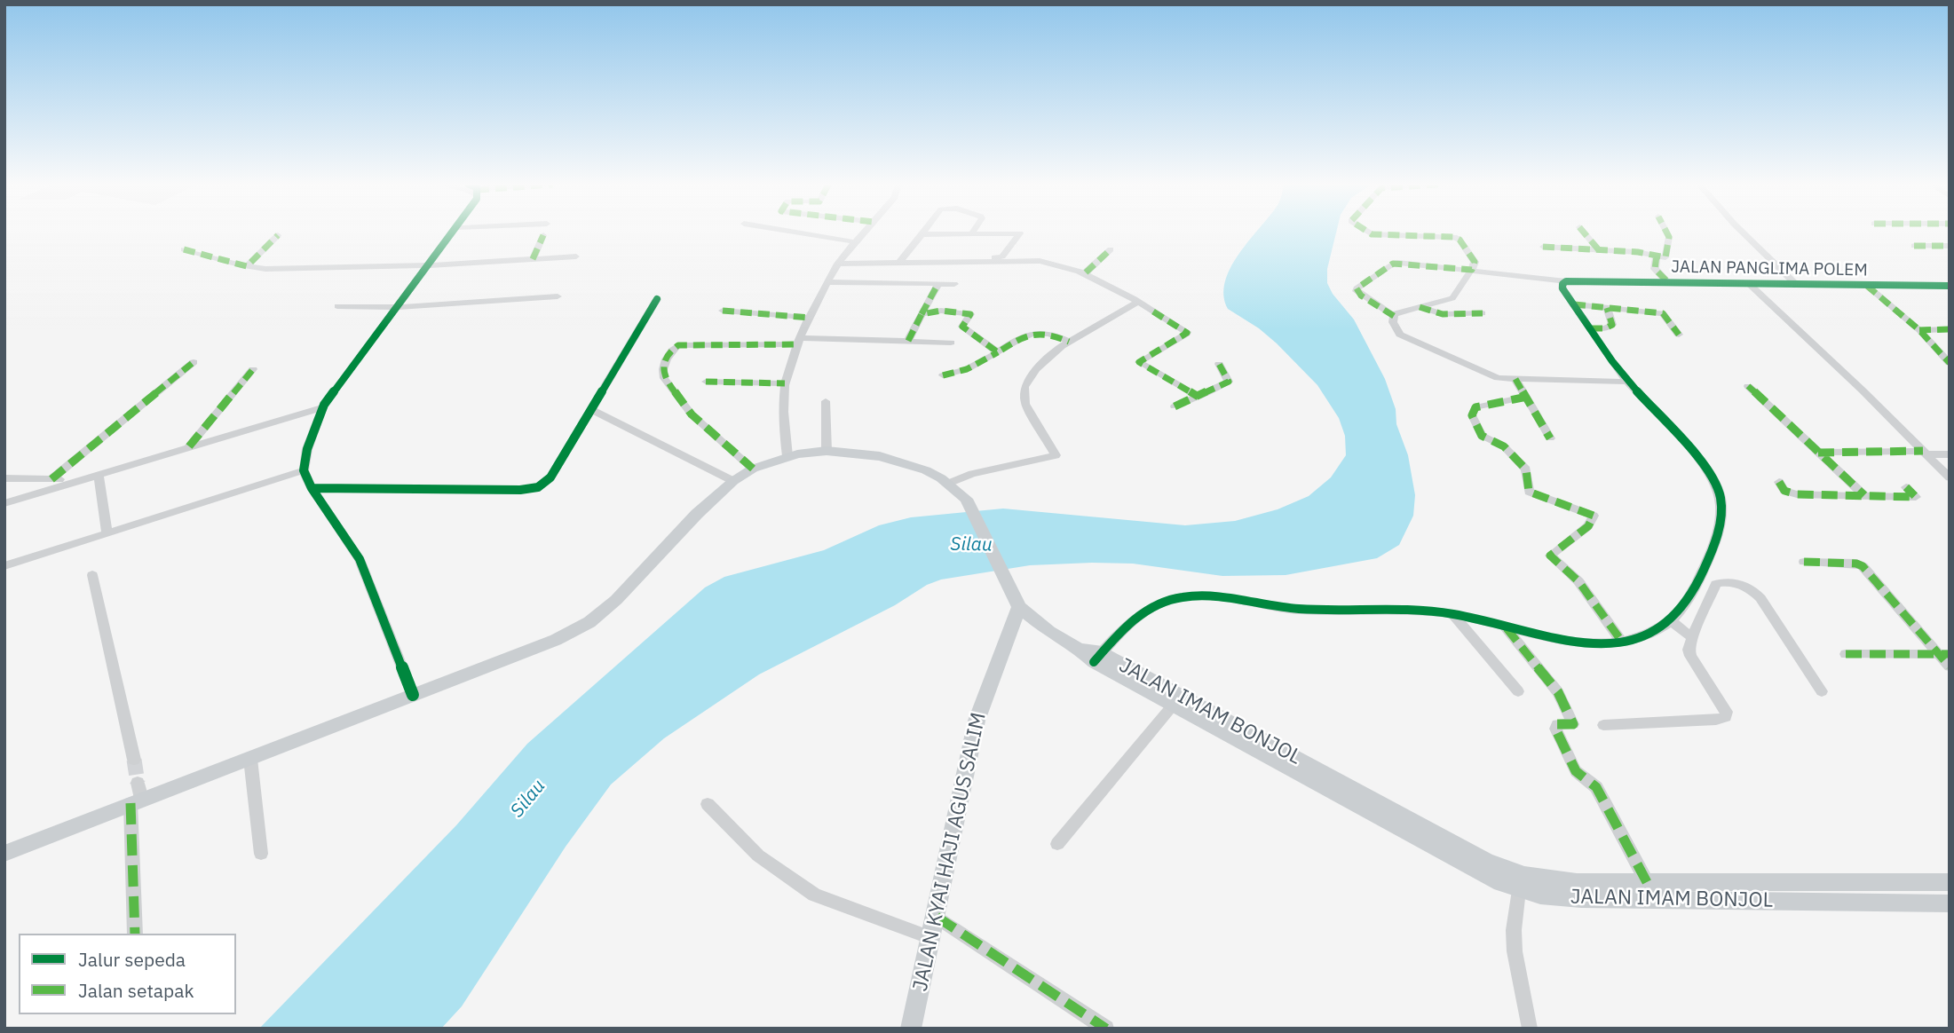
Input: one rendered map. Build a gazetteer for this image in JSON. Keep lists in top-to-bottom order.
{
  "streets": {
    "main road": ["JALAN IMAM BONJOL", "JALAN KYAI HAJI AGUS SALIM"],
    "street": ["JALAN PANGLIMA POLEM"]
  },
  "crossings": [
    ["JALAN IMAM BONJOL", "JALAN KYAI HAJI AGUS SALIM"]
  ],
  "water": ["Silau"],
  "legend": ["Jalur sepeda", "Jalan setapak"]
}
